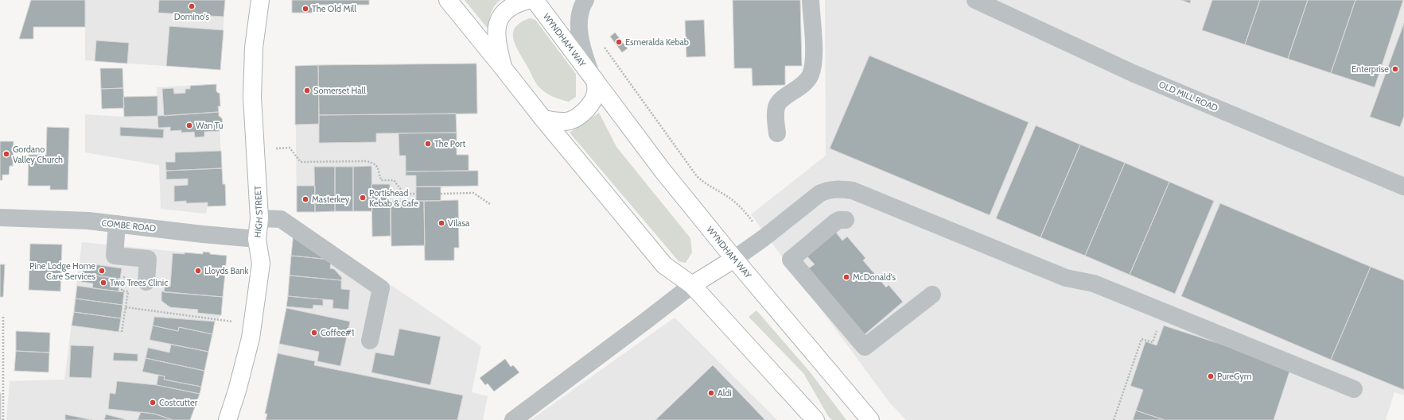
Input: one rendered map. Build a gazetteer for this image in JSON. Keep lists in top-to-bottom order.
{
  "streets": {
    "main road": ["WYNDHAM WAY", "HIGH STREET"],
    "street": ["OLD MILL ROAD", "COMBE ROAD"]
  },
  "crossings": [
    ["HIGH STREET", "COMBE ROAD"]
  ],
  "places": [
    "Domino's",
    "The Old Mill",
    "Esmeralda Kebab",
    "Enterprise",
    "Somerset Hall",
    "Wan Tu",
    "The Port",
    "Gordano Valley Church",
    "Portishead Kebab & Cafe",
    "Masterkey",
    "Vilasa",
    "Pine Lodge Home Care Services",
    "Lloyds Bank",
    "McDonald's",
    "Two Trees Clinic",
    "Coffee#1",
    "PureGym",
    "Aldi",
    "Costcutter"
  ]
}
